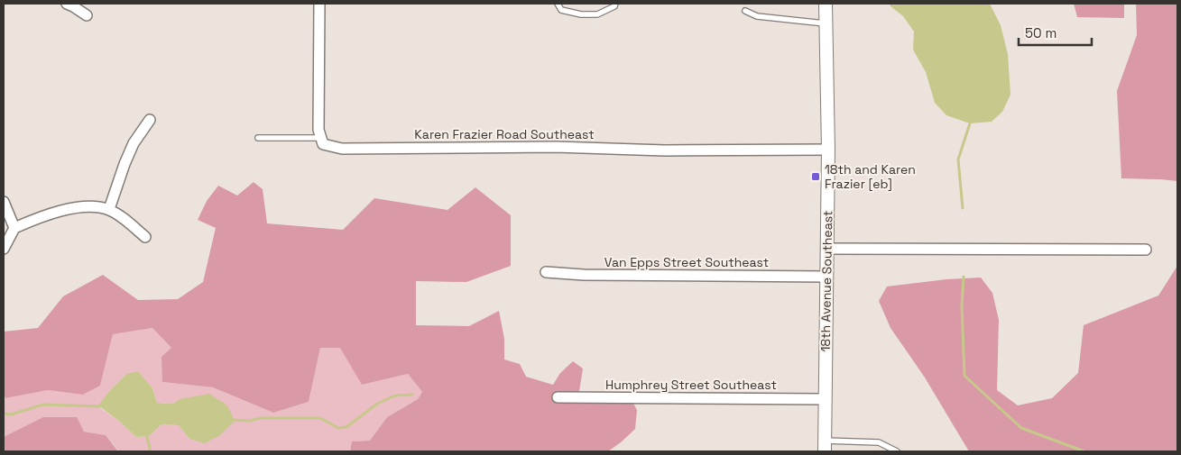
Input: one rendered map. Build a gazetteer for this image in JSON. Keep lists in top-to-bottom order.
{
  "streets": {
    "street": [
      "Karen Frazier Road Southeast",
      "Van Epps Street Southeast",
      "18th Avenue Southeast",
      "Humphrey Street Southeast"
    ]
  },
  "crossings": [
    ["Karen Frazier Road Southeast", "18th Avenue Southeast"],
    ["Van Epps Street Southeast", "18th Avenue Southeast"],
    ["18th Avenue Southeast", "Humphrey Street Southeast"]
  ],
  "places": {
    "transit": ["18th and Karen Frazier [eb]"]
  },
  "scale_bar": "50 m"
}
